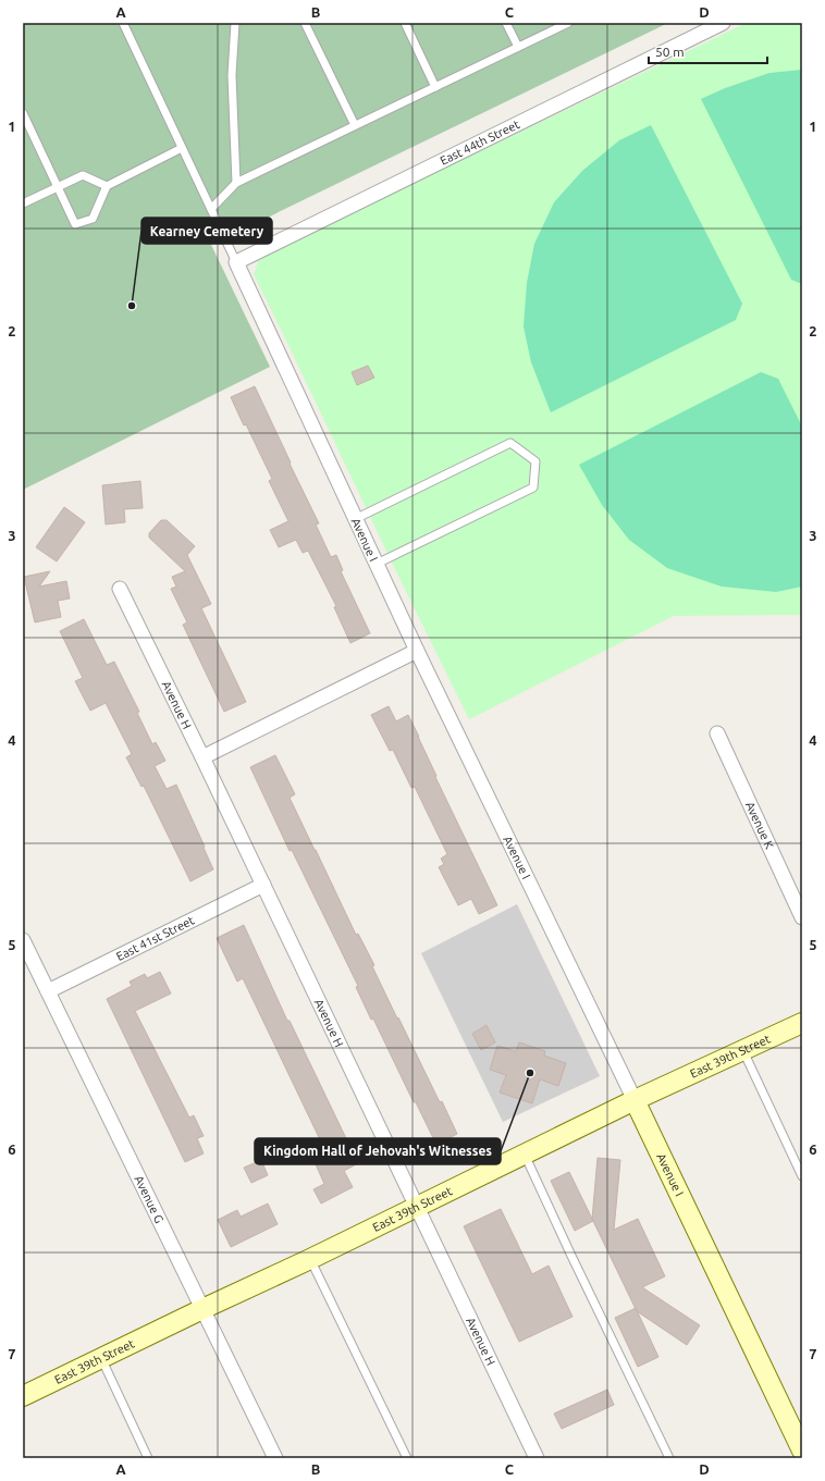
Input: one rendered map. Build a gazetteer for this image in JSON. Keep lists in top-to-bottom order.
{
  "streets": {
    "main road": ["Avenue I", "East 39th Street"],
    "street": [
      "East 44th Street",
      "Avenue H",
      "Avenue K",
      "East 41st Street",
      "Avenue G"
    ]
  },
  "crossings": [
    ["East 44th Street", "Avenue I"],
    ["Avenue I", "East 39th Street"],
    ["Avenue H", "East 41st Street"],
    ["Avenue H", "East 39th Street"],
    ["East 41st Street", "Avenue G"],
    ["East 39th Street", "Avenue G"]
  ],
  "places": ["Kearney Cemetery", "Kingdom Hall of Jehovah's Witnesses"],
  "scale_bar": "50 m",
  "grid": {
    "columns": [
      "A",
      "B",
      "C",
      "D"
    ],
    "rows": [
      "1",
      "2",
      "3",
      "4",
      "5",
      "6",
      "7"
    ]
  }
}
